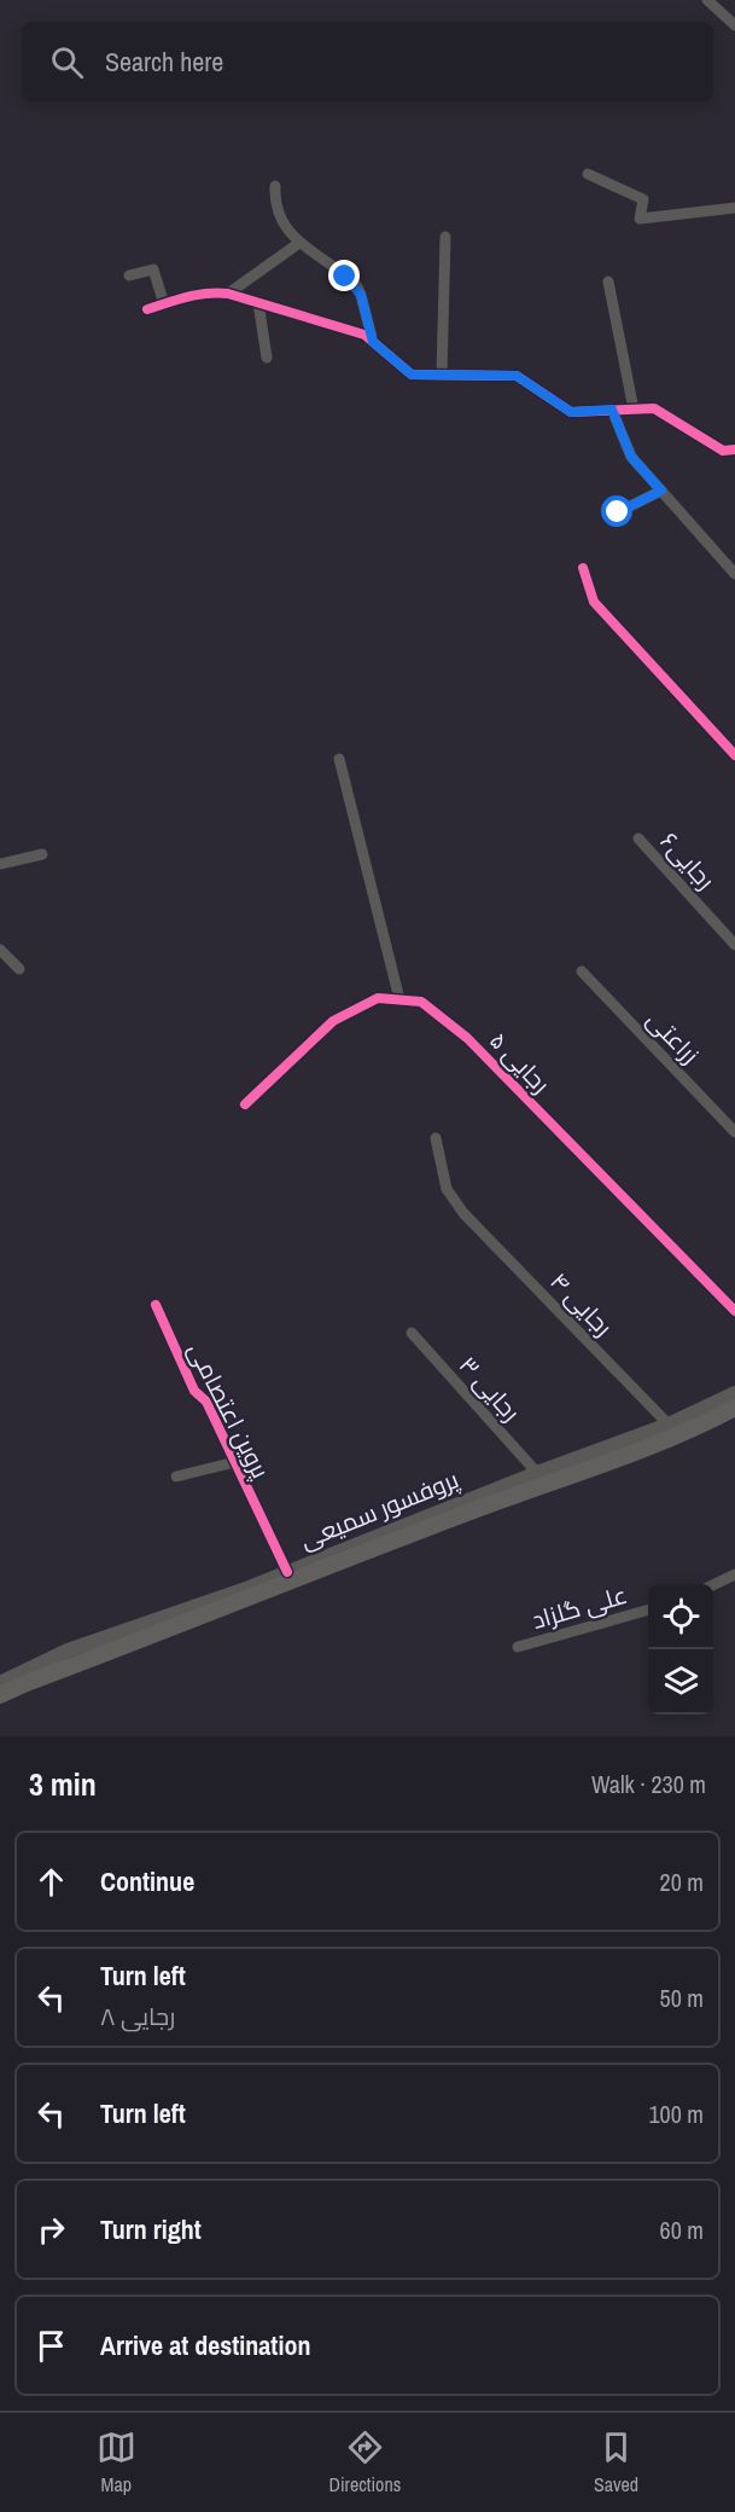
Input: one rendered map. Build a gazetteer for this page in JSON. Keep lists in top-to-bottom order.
{
  "streets": {
    "main road": ["پروفسور سمیعی"],
    "street": [
      "رجایی۶",
      "زراعتی",
      "رجایی ۵",
      "رجایی ۴",
      "رجایی ۳",
      "پروین اعتصامی",
      "علی گلزاد"
    ]
  },
  "crossings": [
    ["رجایی ۴", "پروفسور سمیعی"],
    ["رجایی ۳", "پروفسور سمیعی"],
    ["پروین اعتصامی", "پروفسور سمیعی"]
  ],
  "page": {
    "search": "Search here",
    "heading": ["3 min", "Walk · 230 m"],
    "list": [
      ["Continue", "20 m"],
      ["Turn left", "رجایی ۸", "50 m"],
      ["Turn left", "100 m"],
      ["Turn right", "60 m"],
      "Arrive at destination"
    ],
    "nav": ["Map", "Directions", "Saved"]
  }
}
